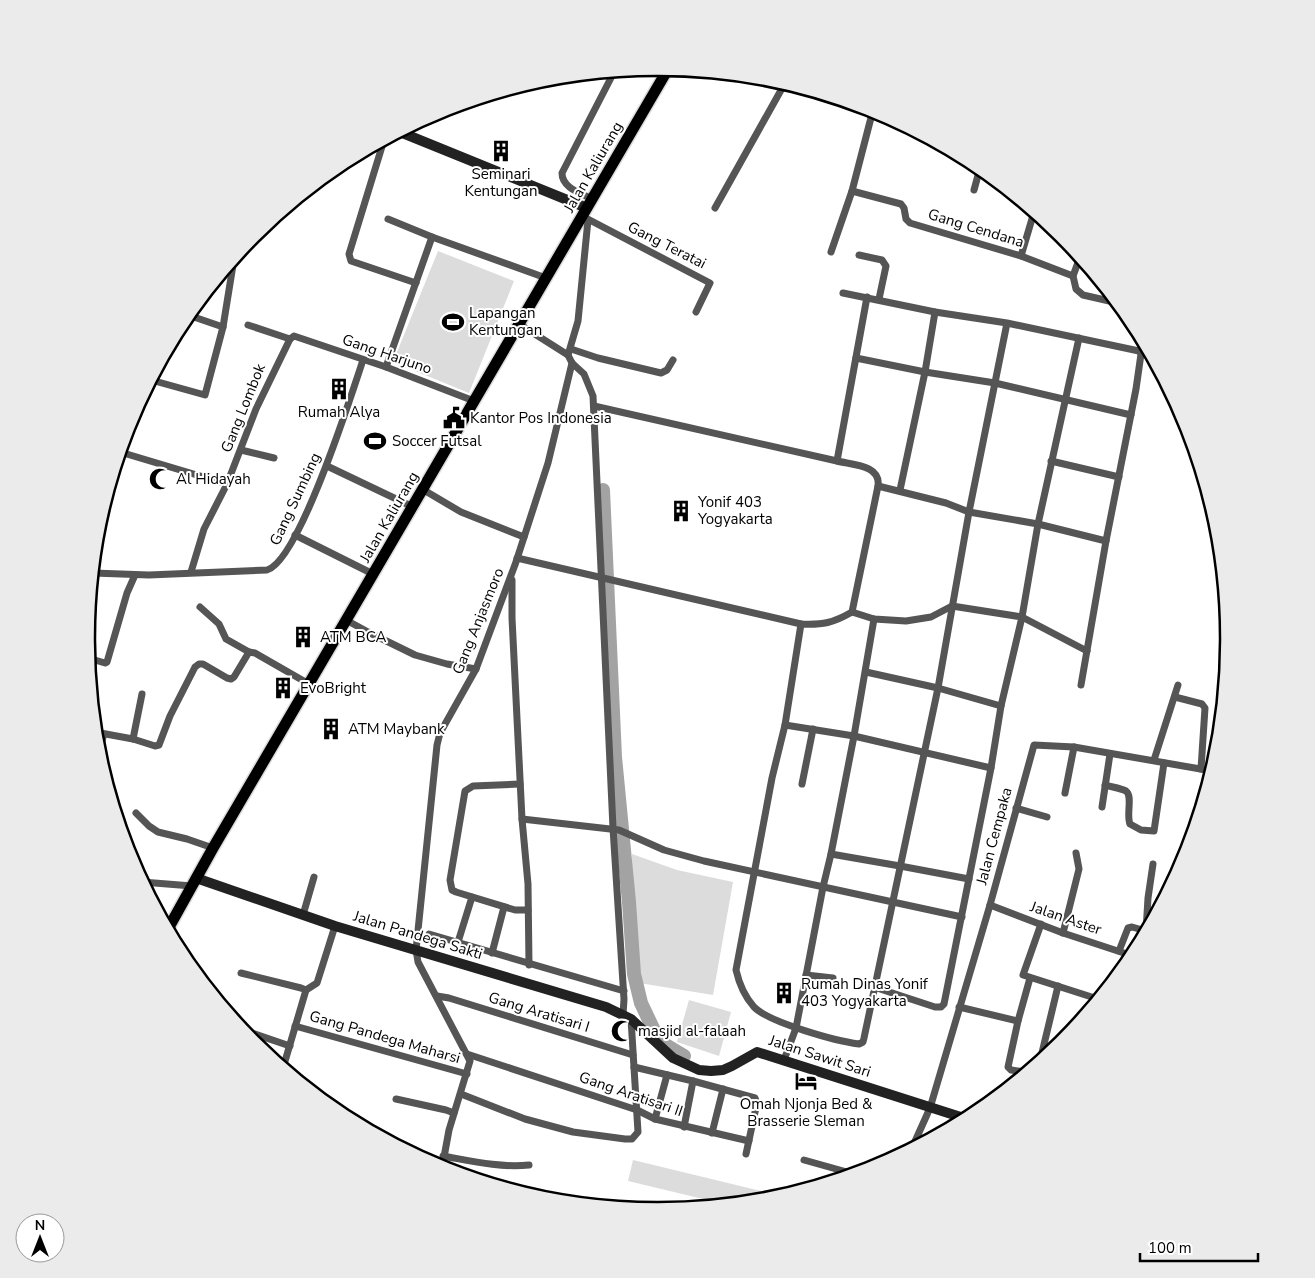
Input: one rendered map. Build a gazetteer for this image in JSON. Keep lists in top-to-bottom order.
{
  "streets": {
    "main road": ["Jalan Kaliurang", "Jalan Pandega Sakti", "Jalan Sawit Sari"],
    "street": [
      "Gang Cendana",
      "Gang Teratai",
      "Gang Harjuno",
      "Gang Lombok",
      "Gang Sumbing",
      "Gang Anjasmoro",
      "Jalan Cempaka",
      "Jalan Aster",
      "Gang Aratisari I",
      "Gang Pandega Maharsi",
      "Gang Aratisari II"
    ]
  },
  "crossings": [
    ["Jalan Kaliurang", "Gang Teratai"],
    ["Jalan Kaliurang", "Gang Harjuno"],
    ["Jalan Kaliurang", "Jalan Pandega Sakti"],
    ["Gang Harjuno", "Gang Lombok"],
    ["Gang Harjuno", "Gang Sumbing"],
    ["Gang Lombok", "Gang Sumbing"],
    ["Gang Anjasmoro", "Jalan Pandega Sakti"],
    ["Jalan Cempaka", "Jalan Aster"],
    ["Jalan Cempaka", "Jalan Sawit Sari"],
    ["Jalan Pandega Sakti", "Jalan Sawit Sari"]
  ],
  "places": {
    "building": [
      "Seminari Kentungan",
      "Rumah Alya",
      "Yonif 403 Yogyakarta",
      "ATM BCA",
      "EvoBright",
      "ATM Maybank",
      "Rumah Dinas Yonif 403 Yogyakarta"
    ],
    "sports": ["Lapangan Kentungan", "Soccer Futsal"],
    "public building": ["Kantor Pos Indonesia"],
    "mosque": ["Al Hidayah", "masjid al-falaah"],
    "hotel": ["Omah Njonja Bed & Brasserie Sleman"]
  },
  "scale_bar": "100 m",
  "north": "top"
}
